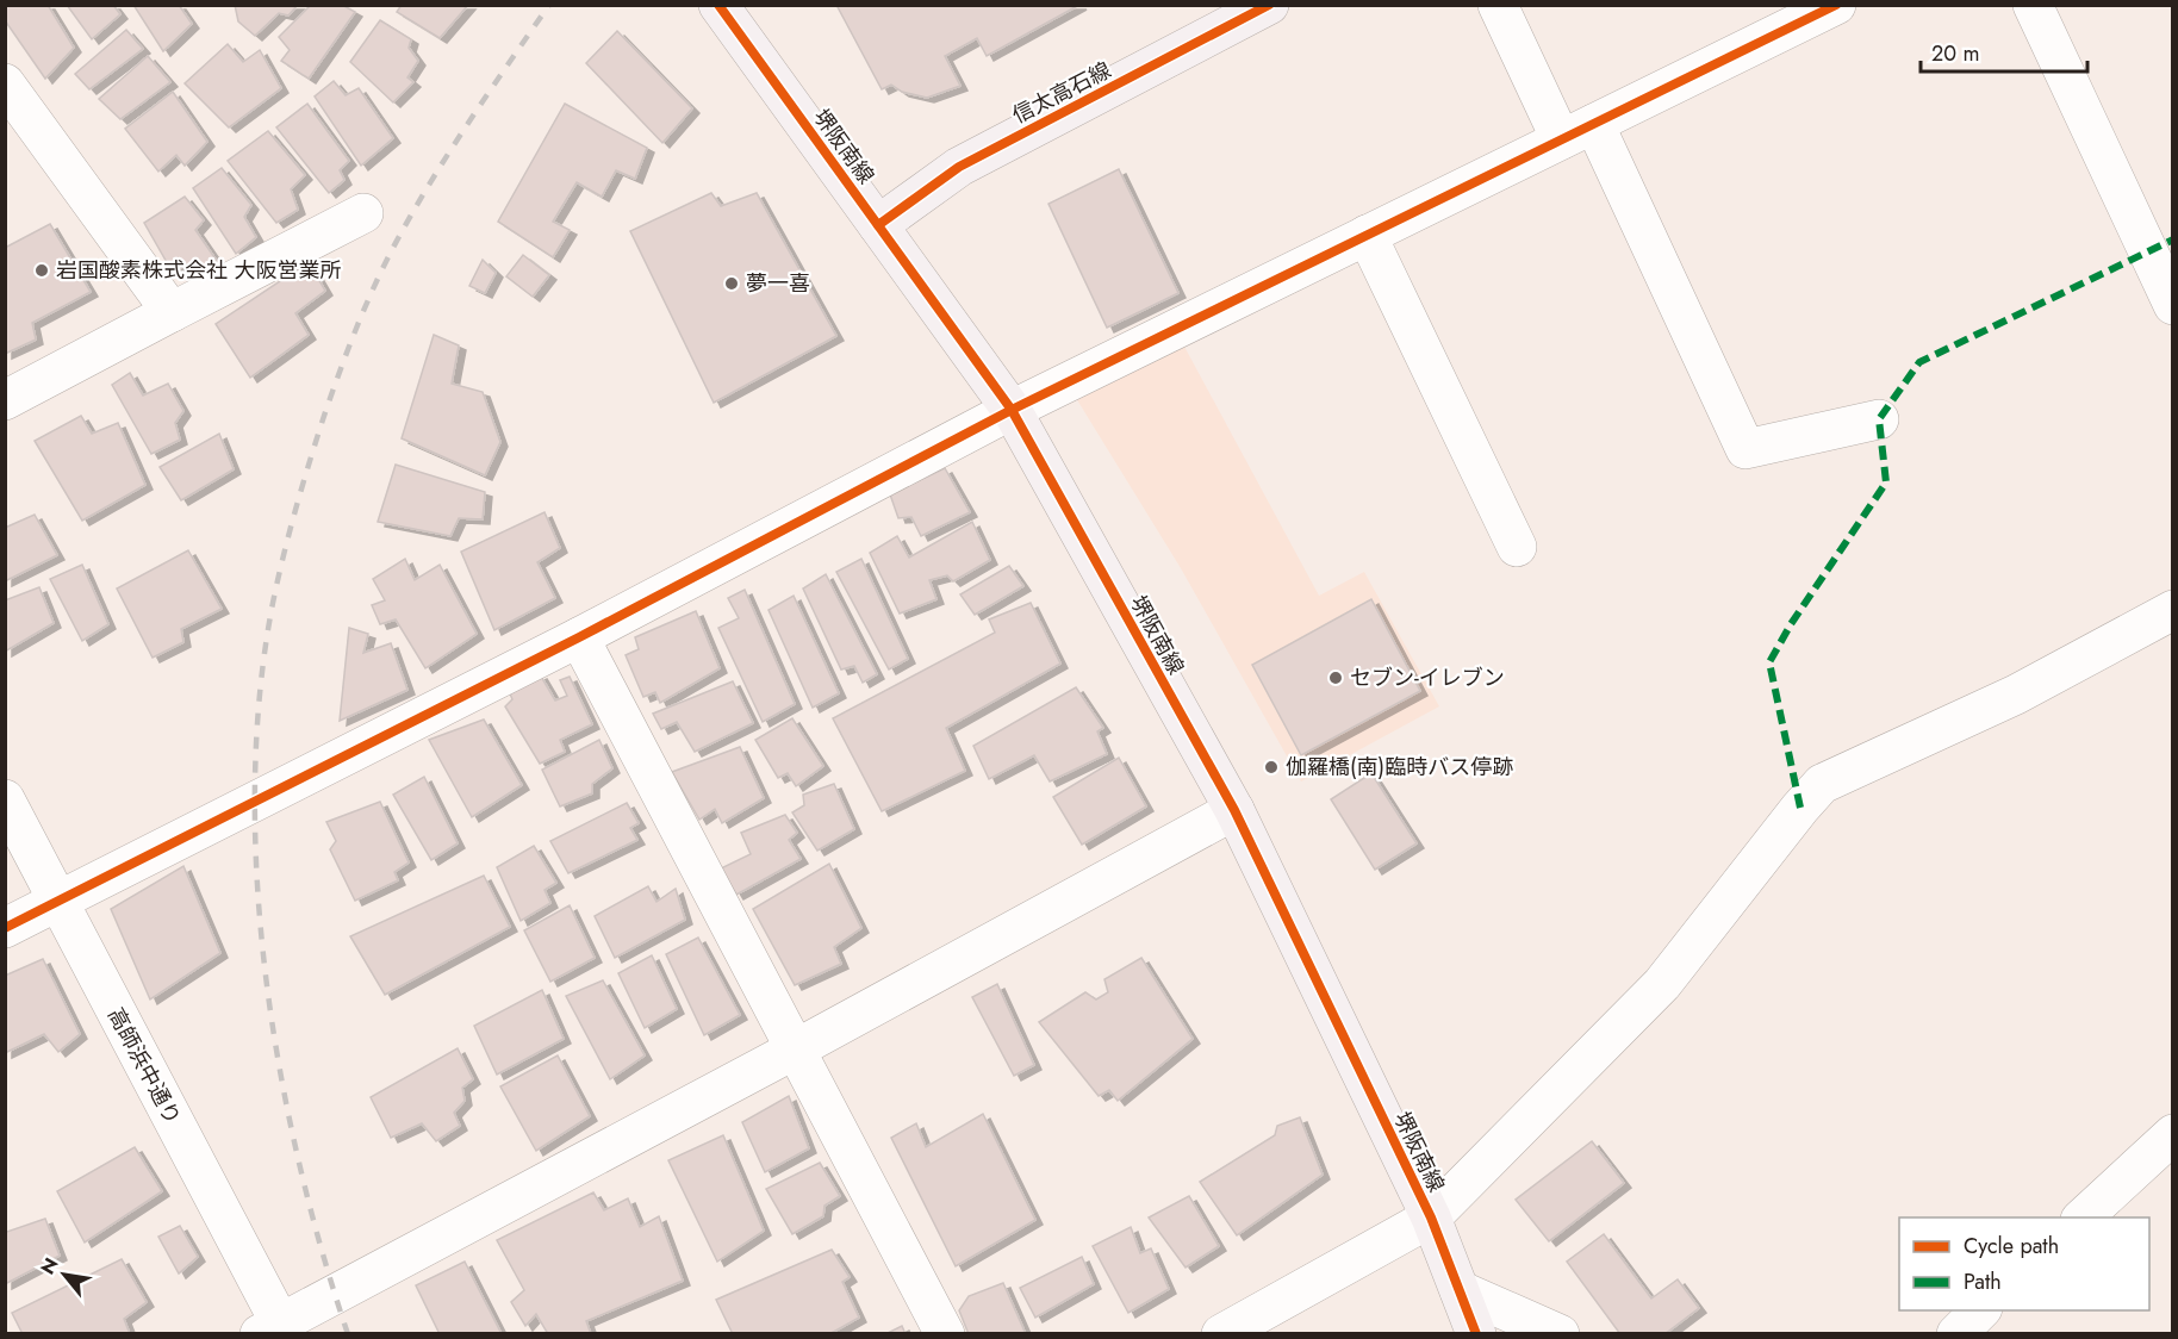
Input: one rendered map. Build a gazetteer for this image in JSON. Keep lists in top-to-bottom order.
{
  "streets": {
    "main road": ["信太高石線", "堺阪南線"],
    "street": ["高師浜中通り"]
  },
  "crossings": [
    ["信太高石線", "堺阪南線"]
  ],
  "places": [
    "岩国酸素株式会社 大阪営業所",
    "夢一喜",
    "セブン-イレブン",
    "伽羅橋(南)臨時バス停跡"
  ],
  "legend": ["Cycle path", "Path"],
  "scale_bar": "20 m",
  "north": "top left"
}
